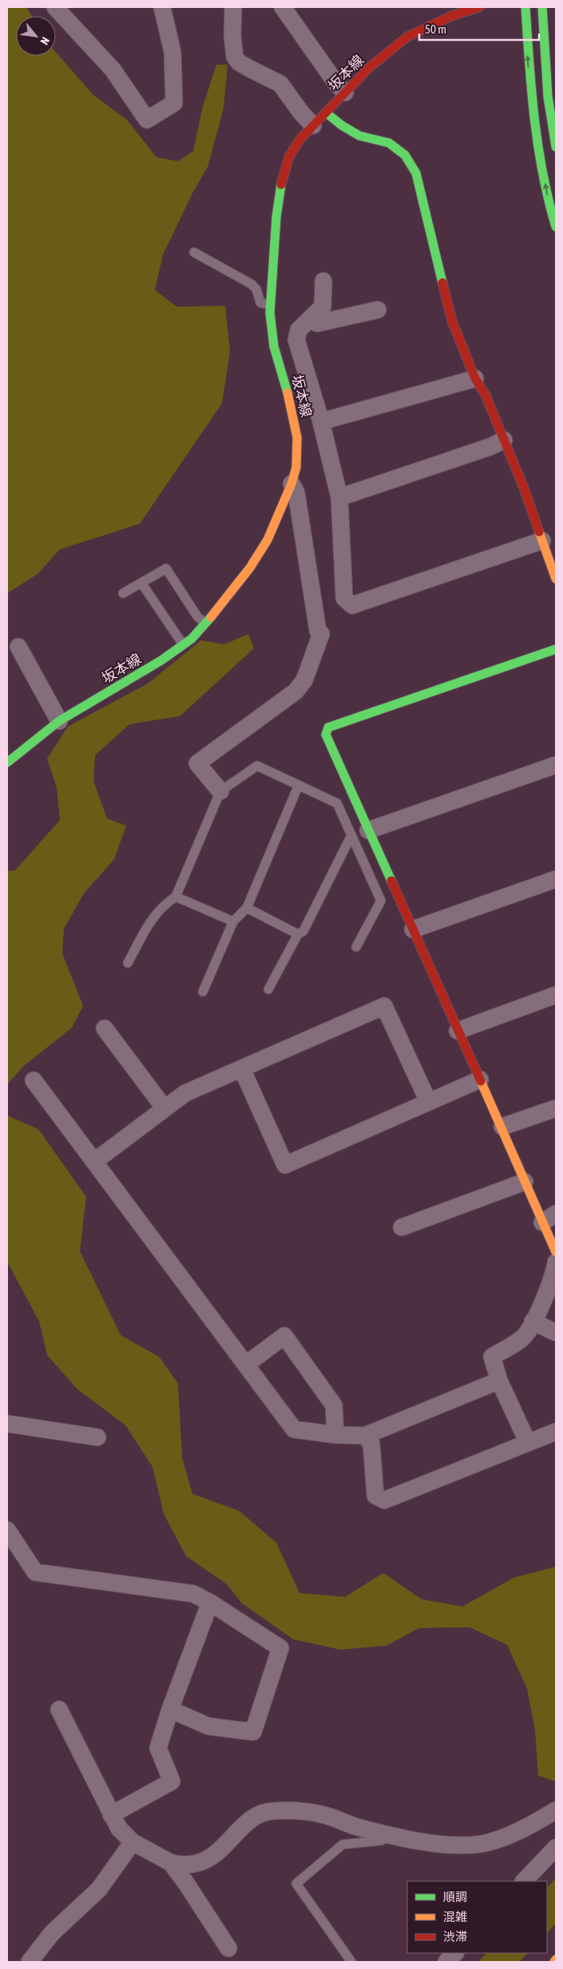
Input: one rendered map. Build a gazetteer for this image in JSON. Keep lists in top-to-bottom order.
{
  "streets": {
    "main road": ["坂本線"]
  },
  "legend": ["順調", "混雑", "渋滞"],
  "scale_bar": "50 m",
  "north": "bottom right"
}
